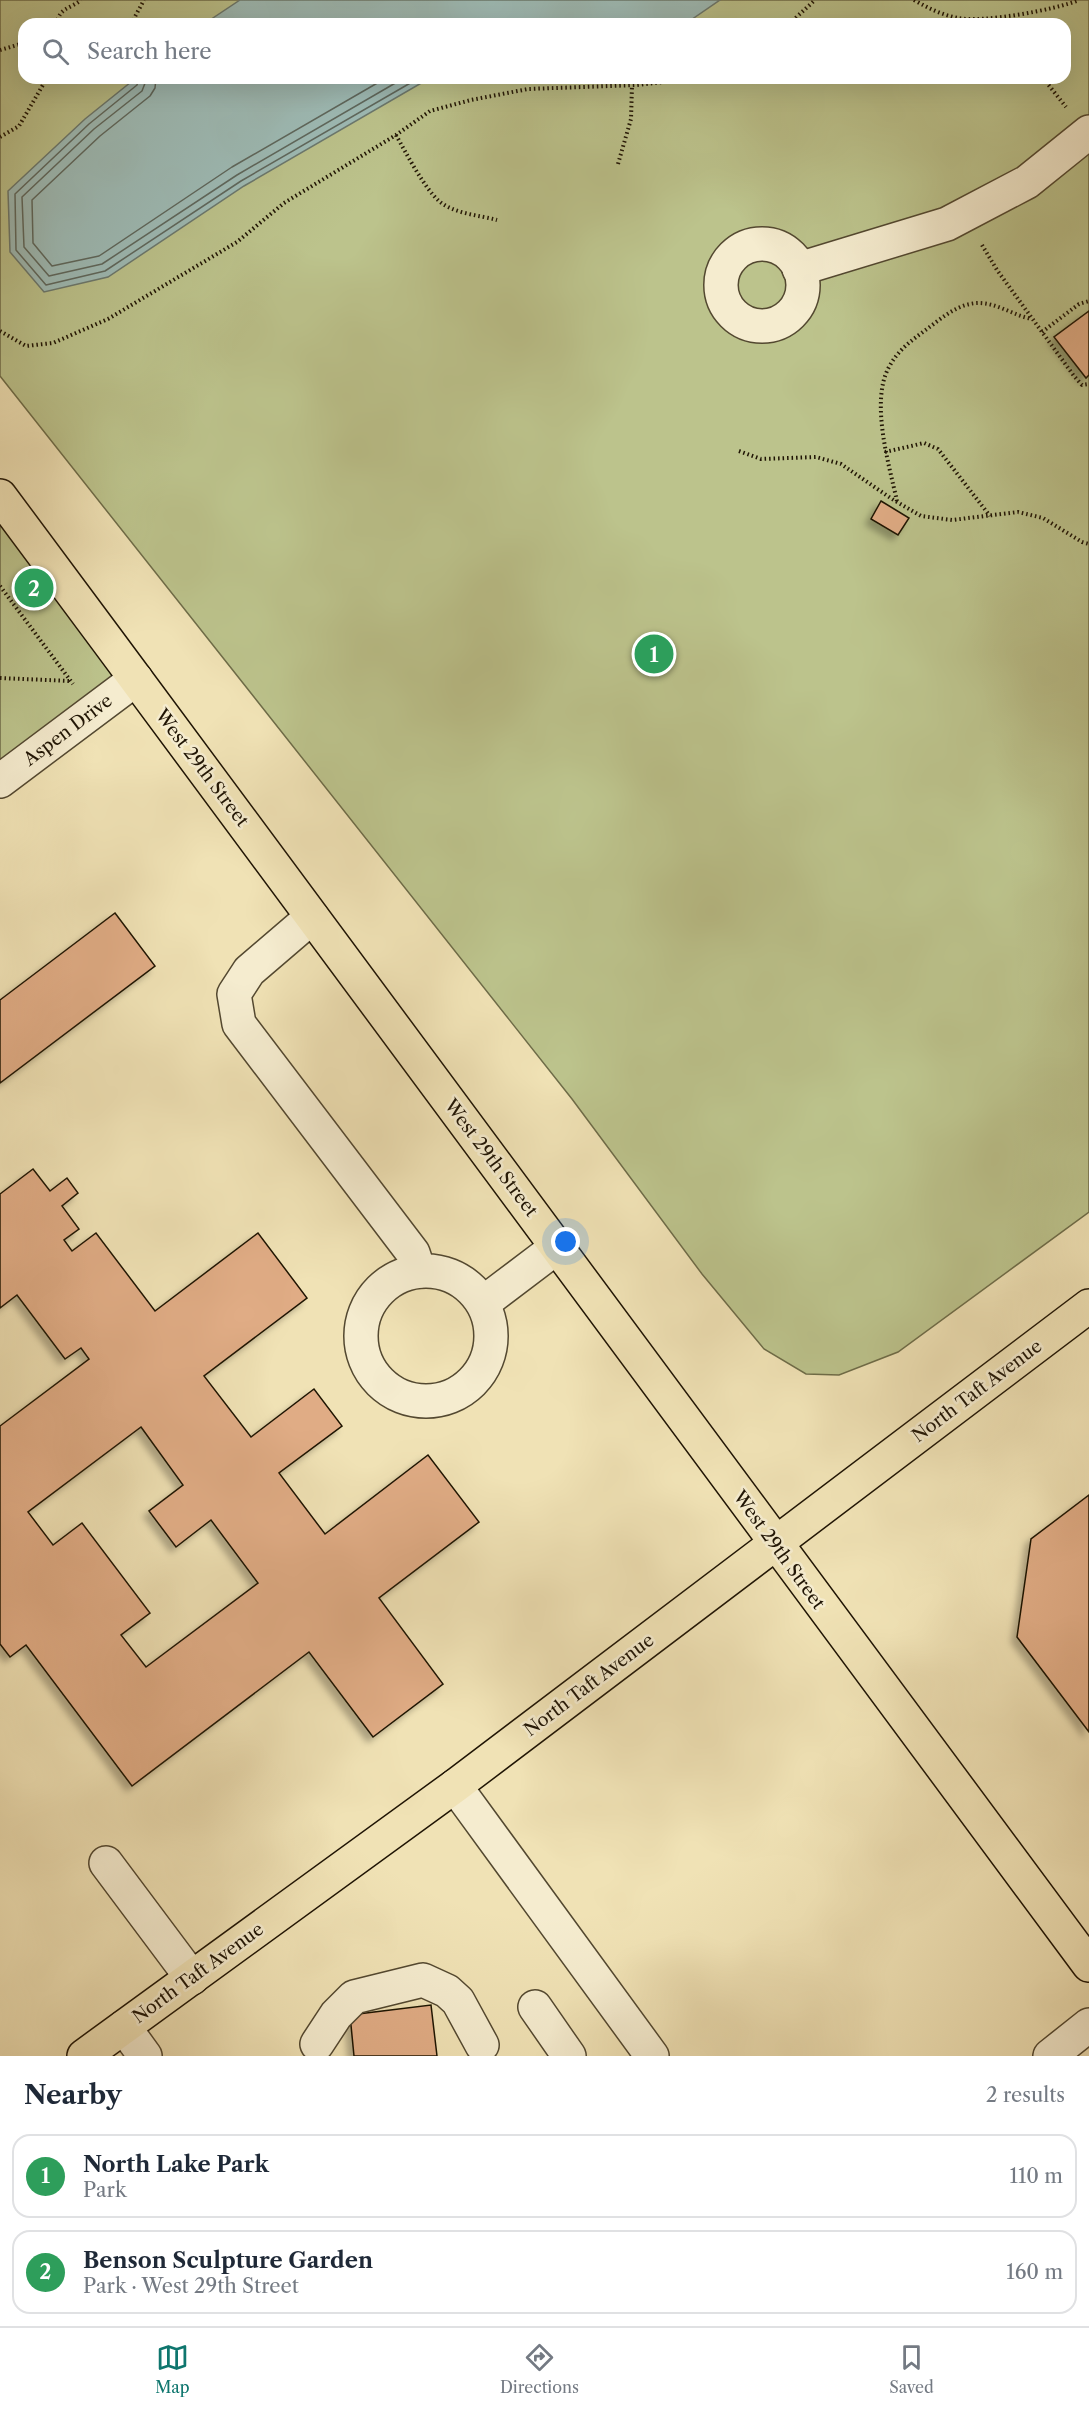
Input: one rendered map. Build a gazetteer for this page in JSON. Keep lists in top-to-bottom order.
{
  "streets": {
    "main road": ["West 29th Street", "North Taft Avenue"],
    "street": ["Aspen Drive"]
  },
  "crossings": [
    ["Aspen Drive", "West 29th Street"],
    ["West 29th Street", "North Taft Avenue"]
  ],
  "page": {
    "search": "Search here",
    "pins": ["2", "1"],
    "heading": ["Nearby", "2 results"],
    "list": [
      {
        "mark": "1",
        "name": "North Lake Park",
        "note": "Park",
        "value": "110 m"
      },
      {
        "mark": "2",
        "name": "Benson Sculpture Garden",
        "note": "Park · West 29th Street",
        "value": "160 m"
      }
    ],
    "nav": ["Map", "Directions", "Saved"]
  }
}
